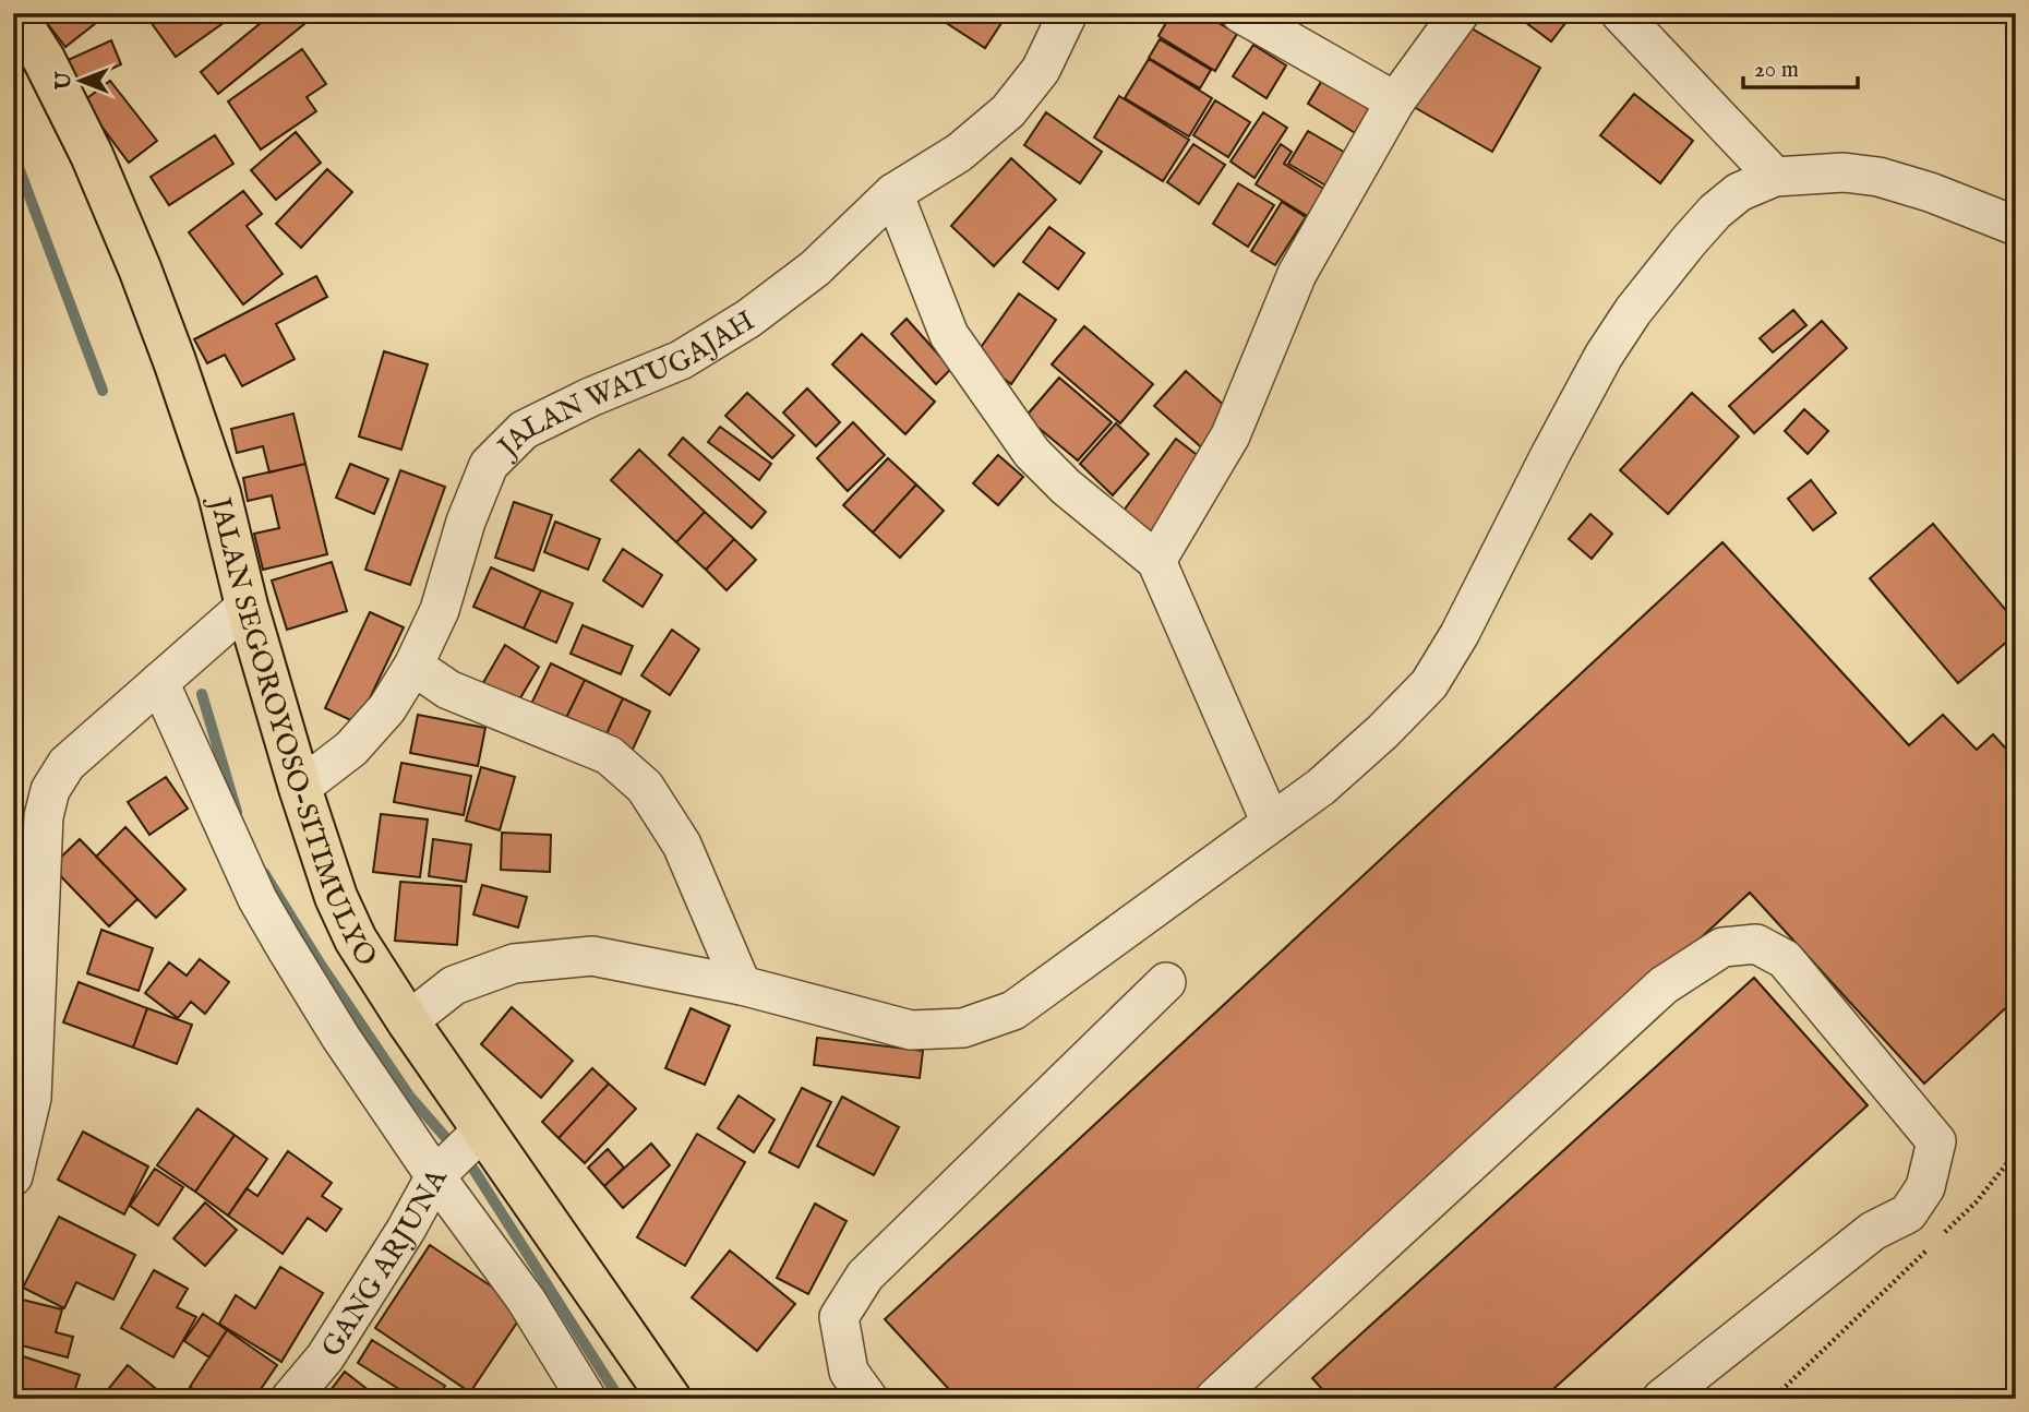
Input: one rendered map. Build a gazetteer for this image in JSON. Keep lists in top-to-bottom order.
{
  "streets": {
    "main road": ["JALAN SEGOROYOSO-SITIMULYO"],
    "street": ["JALAN WATUGAJAH", "GANG ARJUNA"]
  },
  "crossings": [
    ["JALAN WATUGAJAH", "JALAN SEGOROYOSO-SITIMULYO"],
    ["JALAN SEGOROYOSO-SITIMULYO", "GANG ARJUNA"]
  ],
  "scale_bar": "20 m",
  "north": "left"
}
